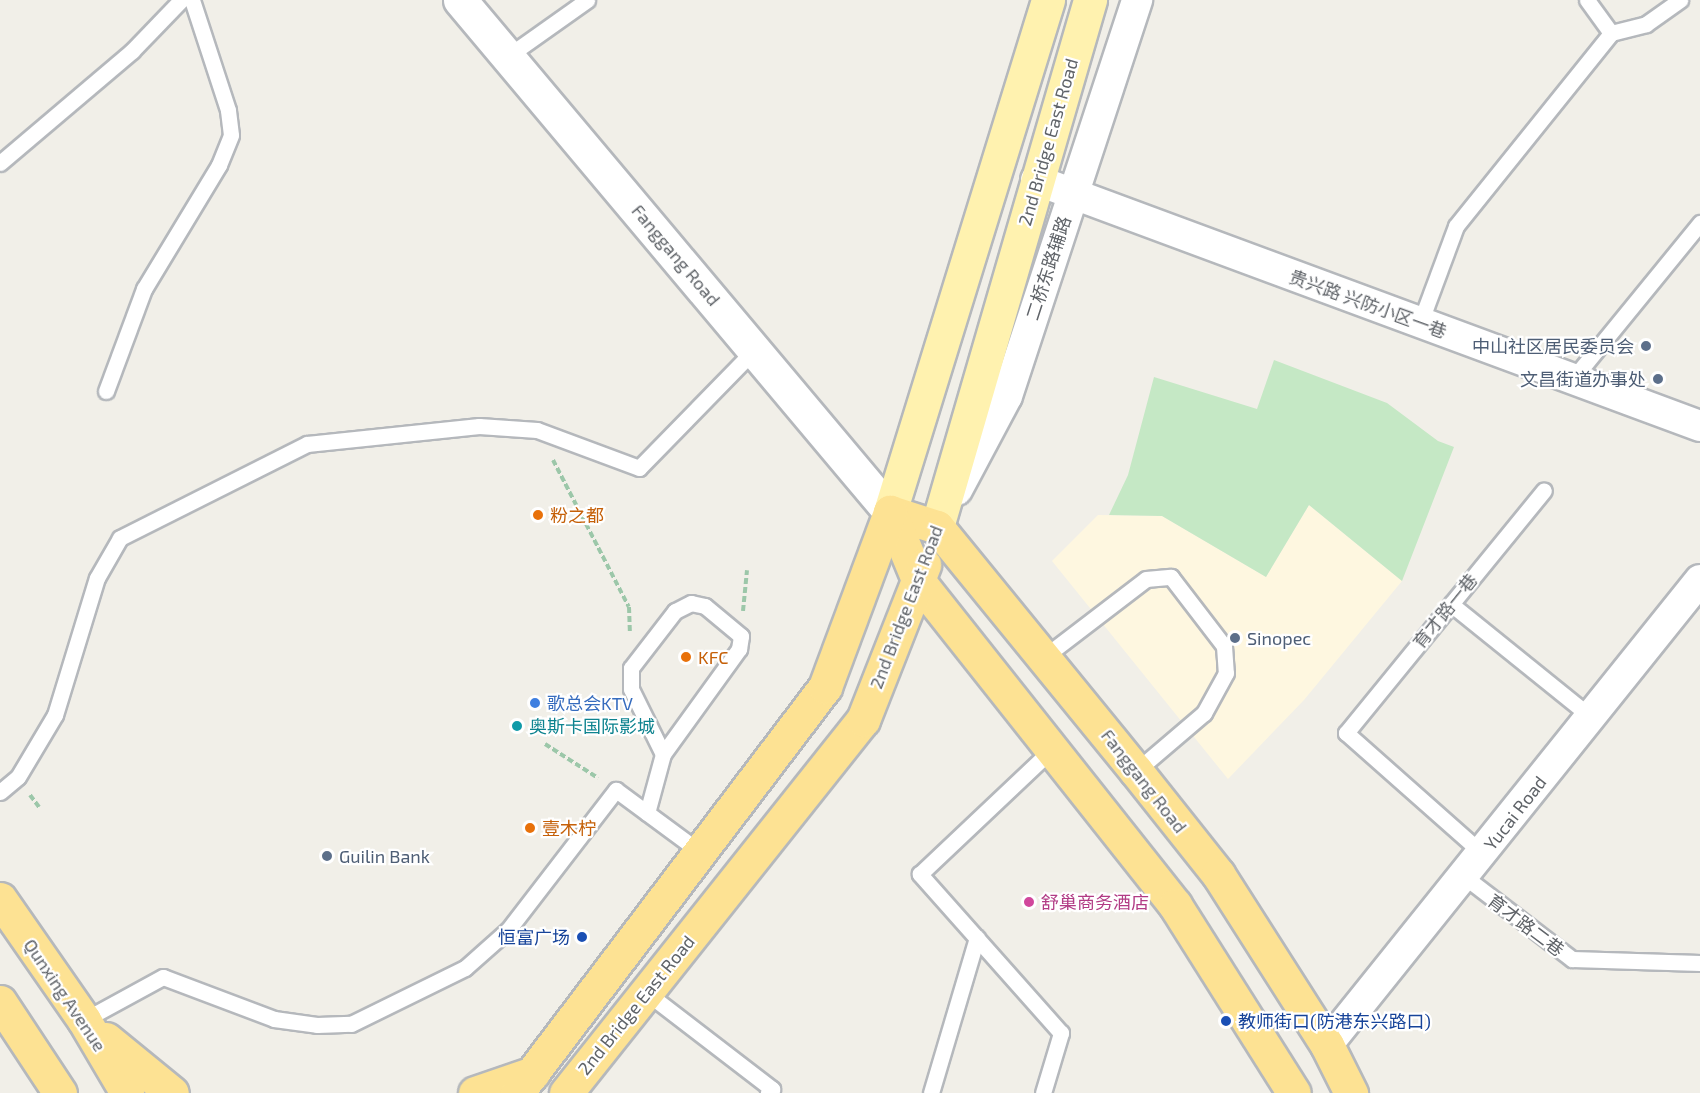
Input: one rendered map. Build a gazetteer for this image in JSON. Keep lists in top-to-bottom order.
{
  "streets": {
    "highway": ["2nd Bridge East Road", "Fanggang Road", "Qunxing Avenue"],
    "street": ["二桥东路辅路", "贵兴路 兴防小区一巷", "Yucai Road"],
    "lane": ["育才路一巷", "育才路二巷"]
  },
  "crossings": [
    ["2nd Bridge East Road", "Fanggang Road"],
    ["2nd Bridge East Road", "二桥东路辅路"],
    ["2nd Bridge East Road", "贵兴路 兴防小区一巷"],
    ["Fanggang Road", "二桥东路辅路"],
    ["Fanggang Road", "Yucai Road"],
    ["二桥东路辅路", "贵兴路 兴防小区一巷"],
    ["育才路一巷", "Yucai Road"],
    ["Yucai Road", "育才路二巷"]
  ],
  "places": [
    "中山社区居民委员会",
    "文昌街道办事处",
    "粉之都",
    "Sinopec",
    "KFC",
    "歌总会KTV",
    "奥斯卡国际影城",
    "壹木柠",
    "Guilin Bank",
    "舒巢商务酒店",
    "恒富广场",
    "教师街口(防港东兴路口)"
  ]
}
